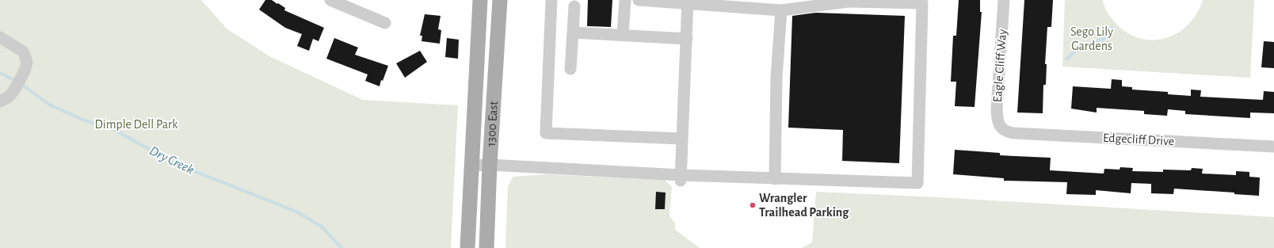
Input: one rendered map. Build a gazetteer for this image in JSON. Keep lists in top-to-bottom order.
{
  "streets": {
    "main road": ["1300 East"],
    "street": ["Eagle Cliff Way", "Edgecliff Drive"]
  },
  "crossings": [
    ["Eagle Cliff Way", "Edgecliff Drive"]
  ],
  "water": ["Dry Creek"],
  "parks": ["Sego Lily Gardens", "Dimple Dell Park"],
  "places": ["Wrangler Trailhead Parking"]
}
